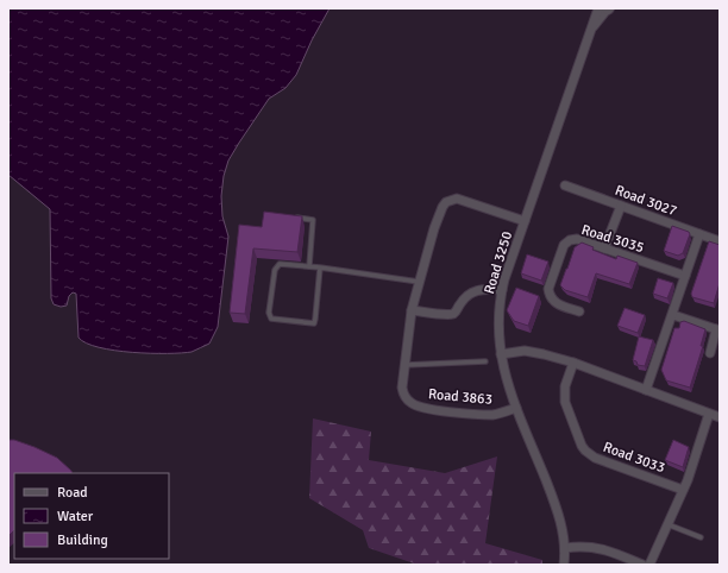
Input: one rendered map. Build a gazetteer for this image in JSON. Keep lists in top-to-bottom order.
{
  "streets": {
    "street": [
      "Road 3027",
      "Road 3035",
      "Road 3250",
      "Road 3863",
      "Road 3033"
    ]
  },
  "crossings": [
    ["Road 3250", "Road 3863"]
  ],
  "legend": ["Road", "Water", "Building"]
}
